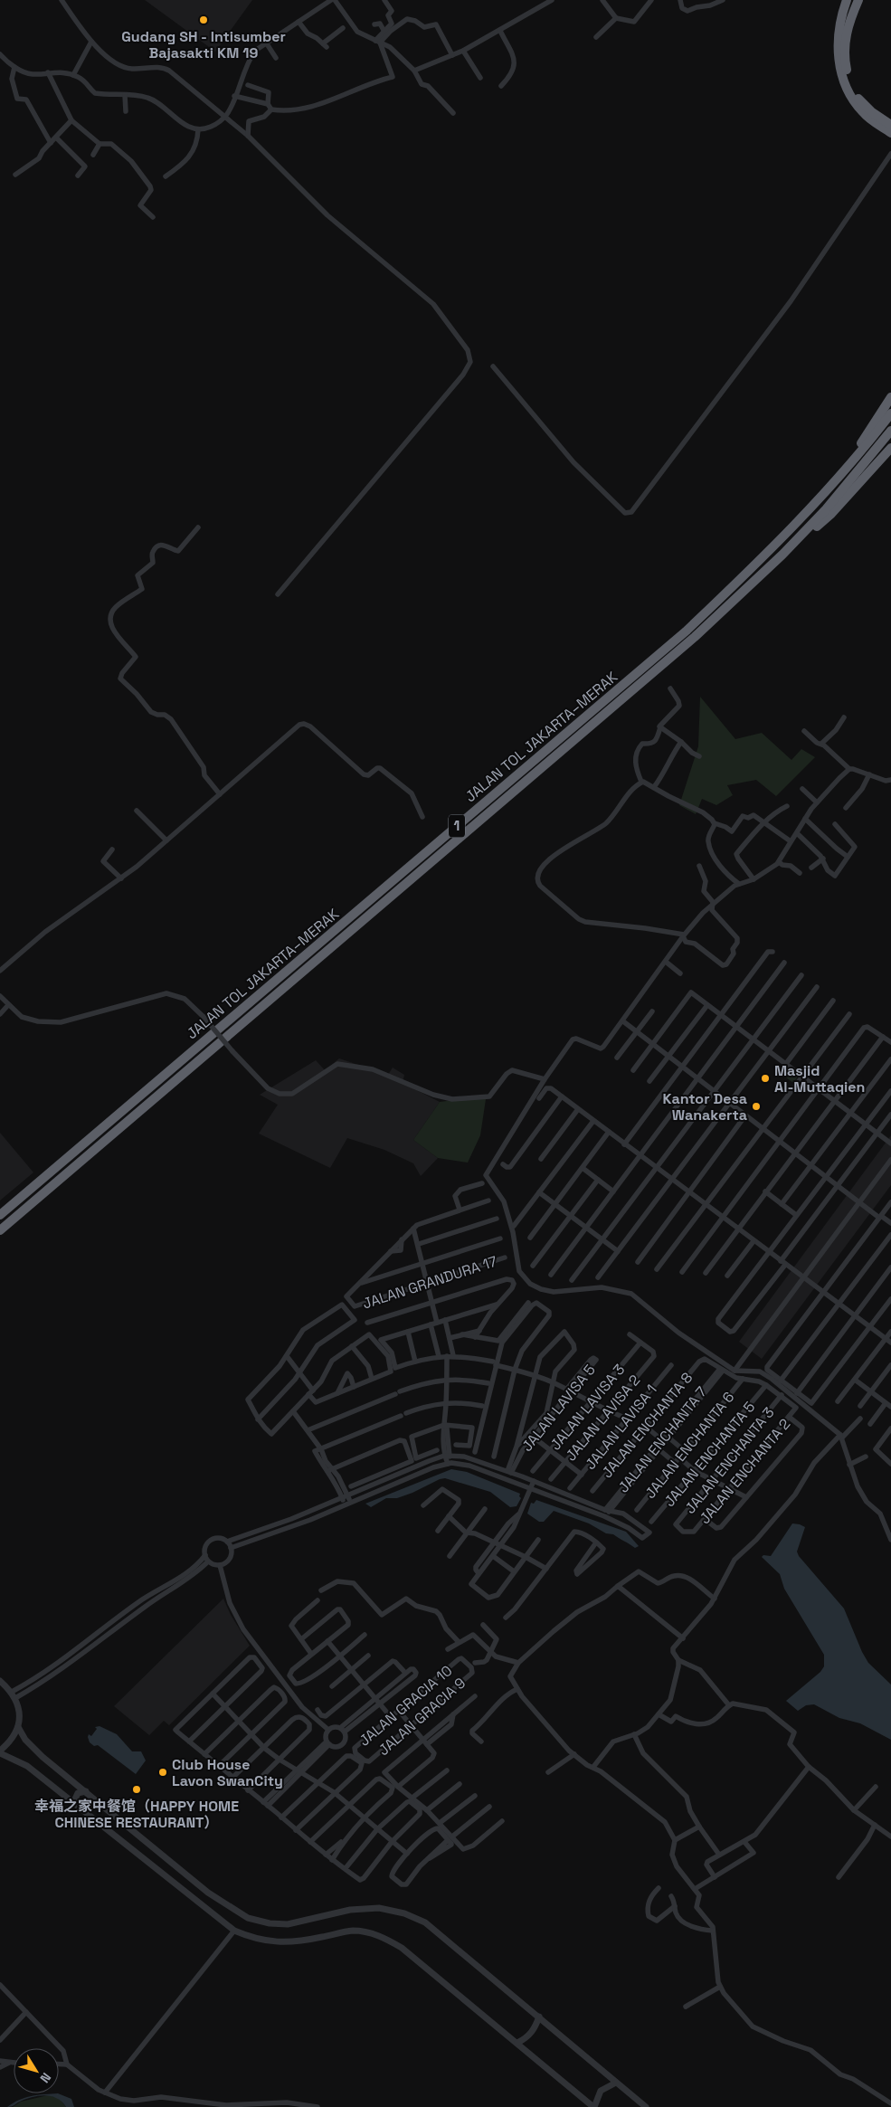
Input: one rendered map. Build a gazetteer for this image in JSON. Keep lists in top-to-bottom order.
{
  "streets": {
    "highway": ["JALAN TOL JAKARTA–MERAK", "1"],
    "street": [
      "JALAN GRANDURA 17",
      "JALAN LAVISA 3",
      "JALAN LAVISA 5",
      "JALAN LAVISA 2",
      "JALAN ENCHANTA 8",
      "JALAN LAVISA 1",
      "JALAN ENCHANTA 7",
      "JALAN ENCHANTA 6",
      "JALAN ENCHANTA 5",
      "JALAN ENCHANTA 3",
      "JALAN ENCHANTA 2",
      "JALAN GRACIA 10",
      "JALAN GRACIA 9"
    ]
  },
  "crossings": [
    ["JALAN LAVISA 3", "JALAN LAVISA 2"],
    ["JALAN ENCHANTA 8", "JALAN ENCHANTA 7"],
    ["JALAN ENCHANTA 3", "JALAN ENCHANTA 2"],
    ["JALAN GRACIA 10", "JALAN GRACIA 9"]
  ],
  "places": [
    "Gudang SH - Intisumber Bajasakti KM 19",
    "Masjid Al-Muttaqien",
    "Kantor Desa Wanakerta",
    "Club House Lavon SwanCity",
    "幸福之家中餐馆（HAPPY HOME CHINESE RESTAURANT）"
  ],
  "north": "bottom right"
}
